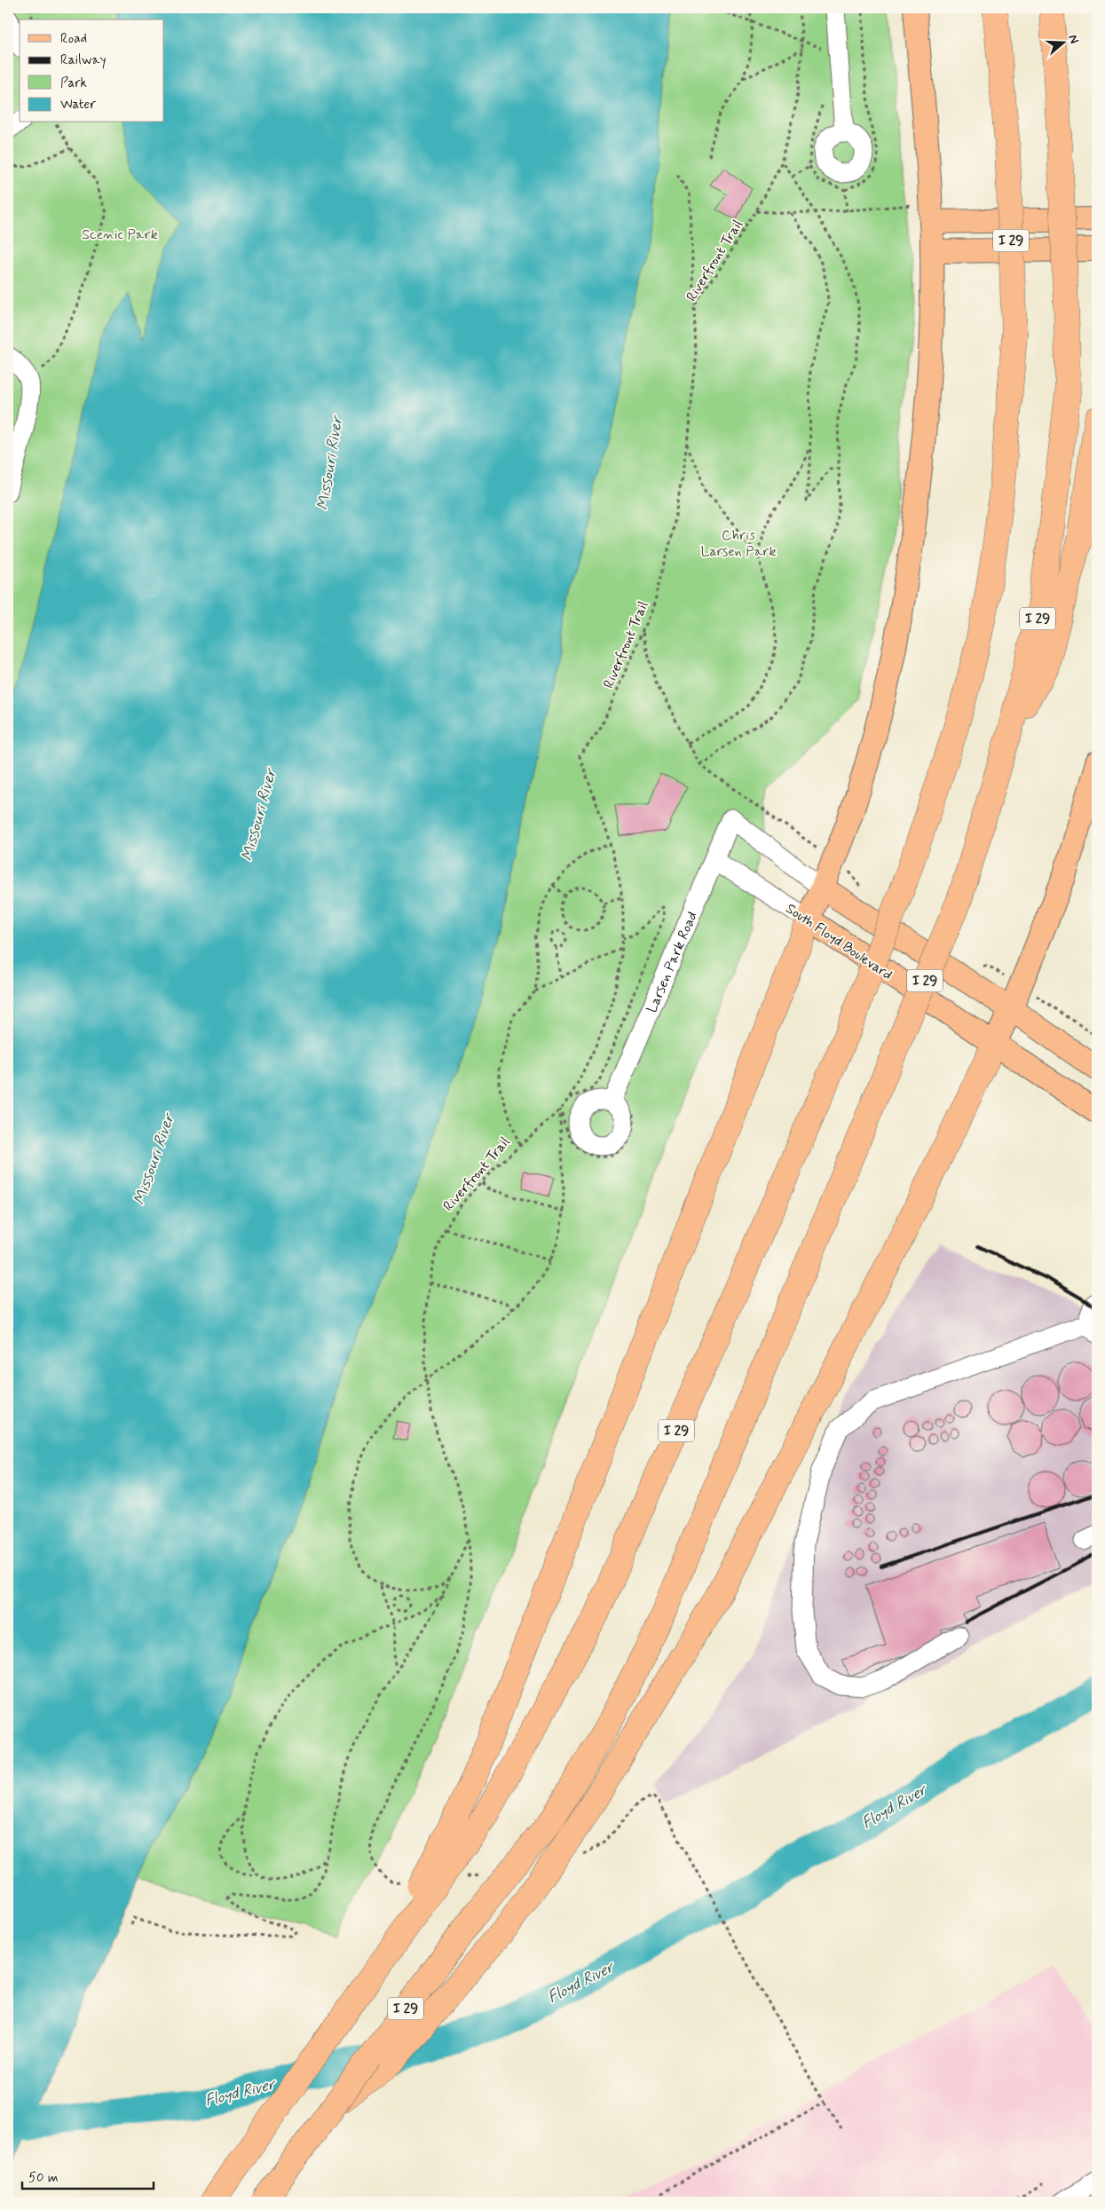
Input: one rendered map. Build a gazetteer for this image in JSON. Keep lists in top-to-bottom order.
{
  "streets": {
    "highway": ["I 29"],
    "main road": ["South Floyd Boulevard"],
    "street": ["Larsen Park Road"],
    "path": ["Riverfront Trail"]
  },
  "crossings": [
    ["South Floyd Boulevard", "Larsen Park Road"]
  ],
  "water": ["Missouri River", "Floyd River"],
  "parks": ["Scenic Park", "Chris Larsen Park"],
  "legend": [
    "Road",
    "Railway",
    "Park",
    "Water"
  ],
  "scale_bar": "50 m",
  "north": "right"
}
